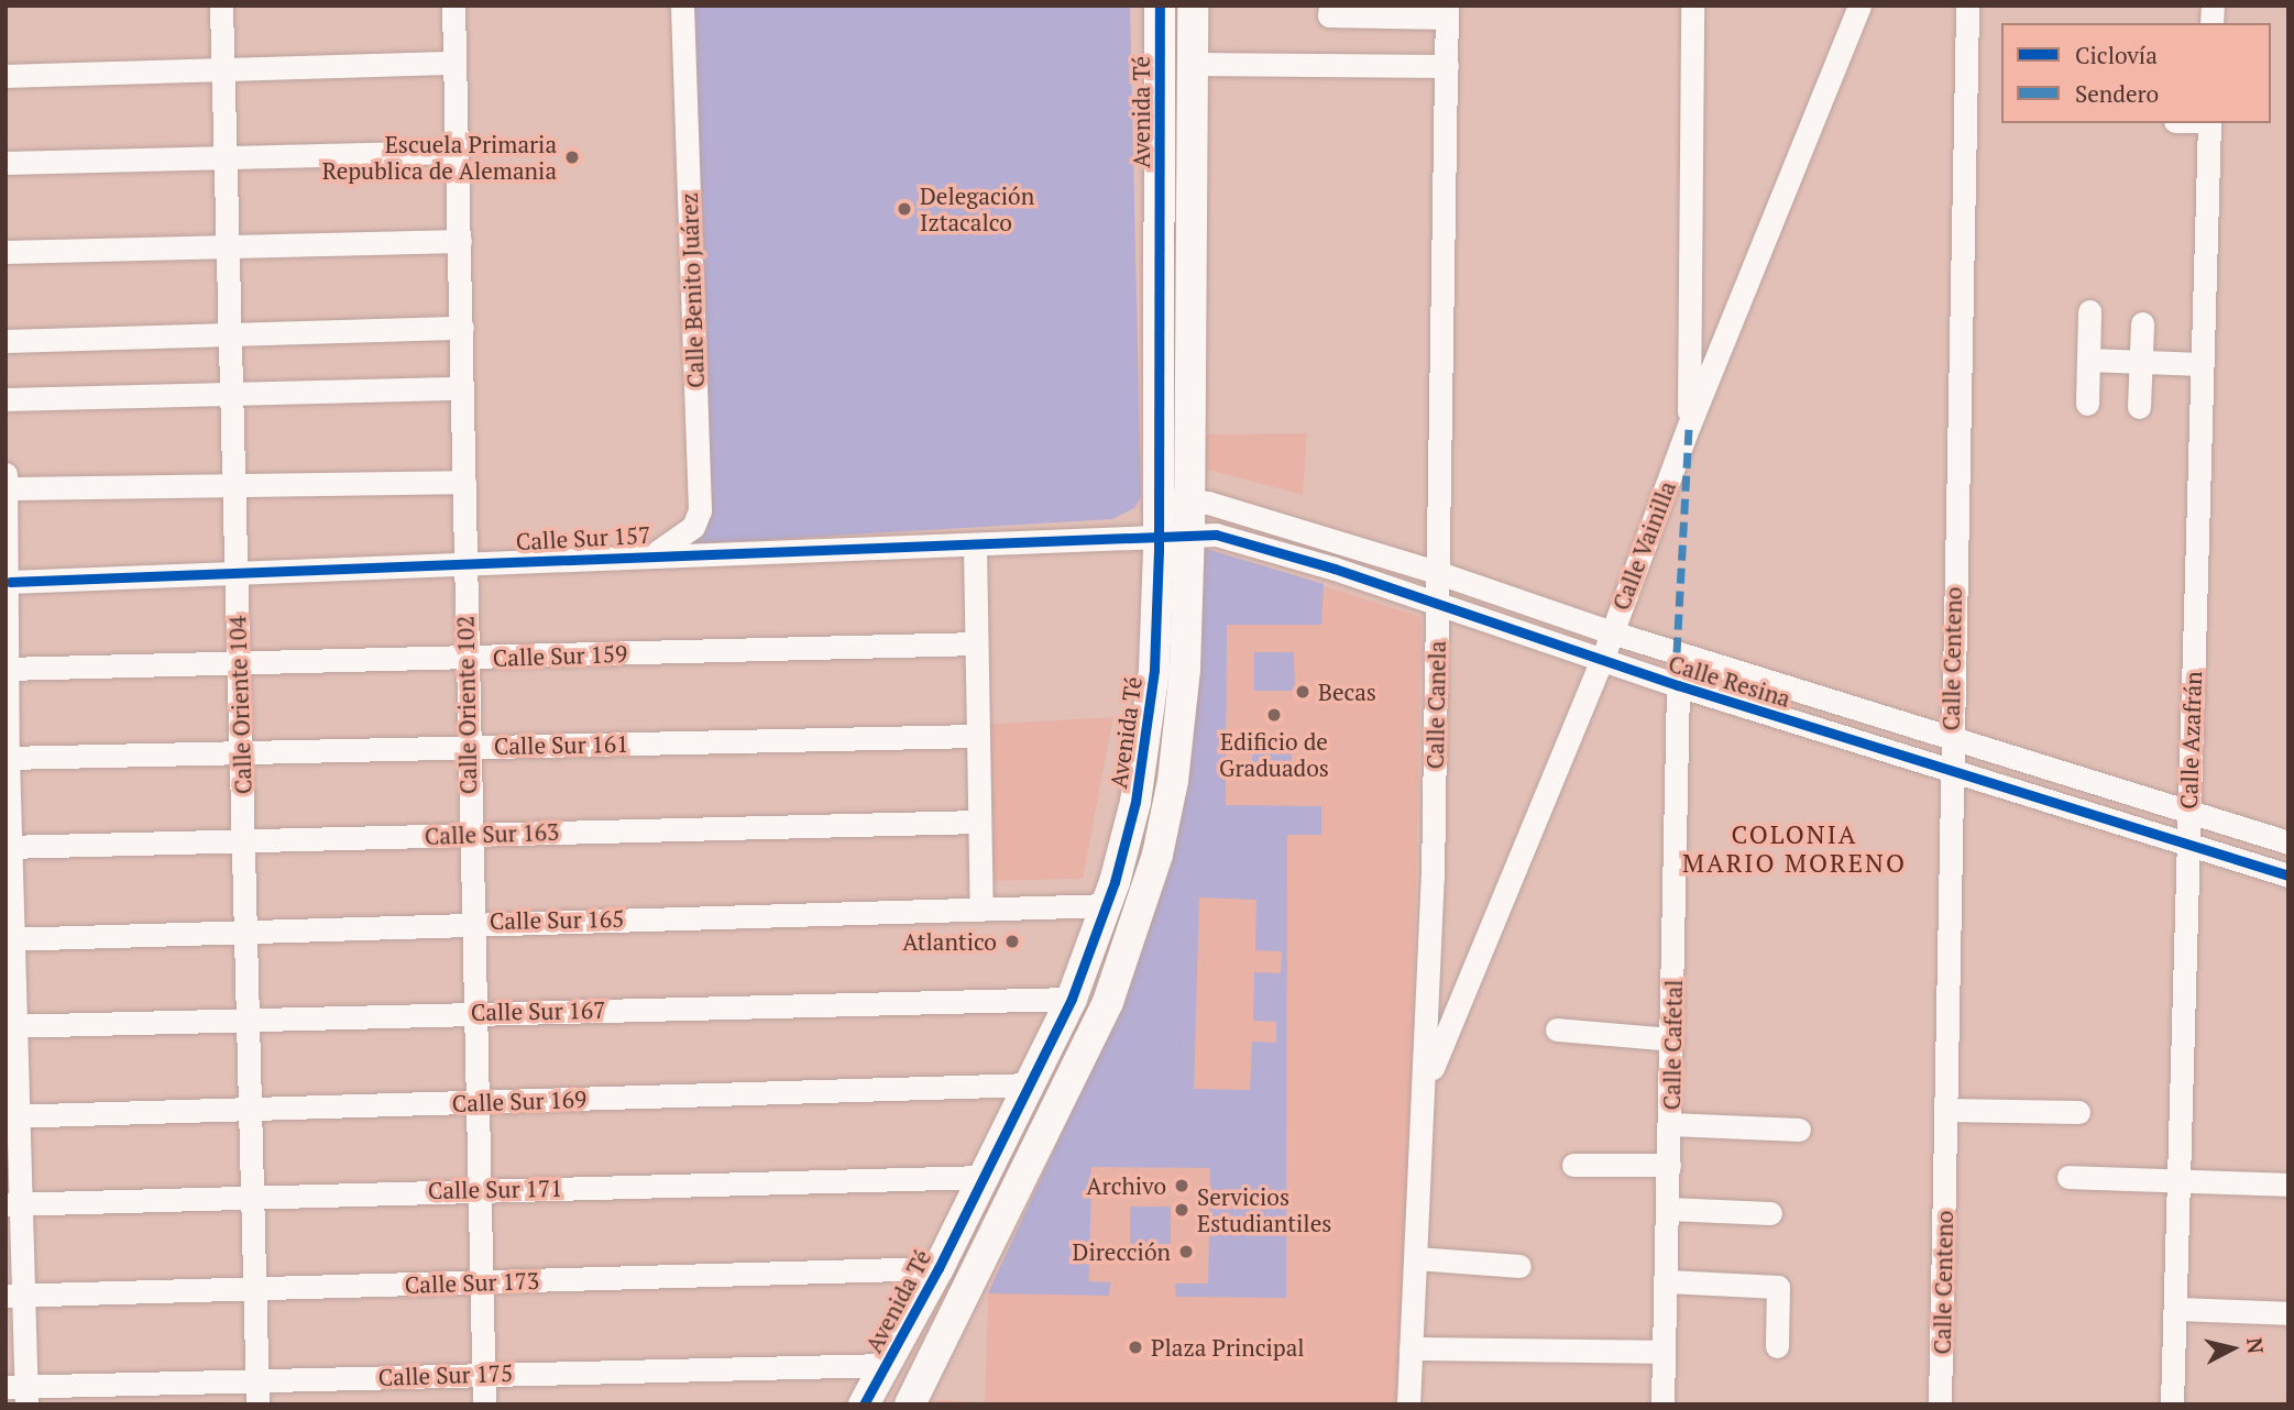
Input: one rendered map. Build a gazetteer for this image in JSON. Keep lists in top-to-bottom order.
{
  "streets": {
    "main road": ["Avenida Té"],
    "street": [
      "Calle Benito Juárez",
      "Calle Sur 157",
      "Calle Vainilla",
      "Calle Sur 159",
      "Calle Centeno",
      "Calle Resina",
      "Calle Oriente 104",
      "Calle Oriente 102",
      "Calle Canela",
      "Calle Azafrán",
      "Calle Sur 161",
      "Calle Sur 163",
      "Calle Sur 165",
      "Calle Sur 167",
      "Calle Cafetal",
      "Calle Sur 169",
      "Calle Sur 171",
      "Calle Sur 173",
      "Calle Sur 175"
    ]
  },
  "crossings": [
    ["Avenida Té", "Calle Sur 157"],
    ["Avenida Té", "Calle Resina"],
    ["Avenida Té", "Calle Sur 165"],
    ["Avenida Té", "Calle Sur 167"],
    ["Avenida Té", "Calle Sur 169"],
    ["Avenida Té", "Calle Sur 171"],
    ["Avenida Té", "Calle Sur 173"],
    ["Avenida Té", "Calle Sur 175"],
    ["Calle Benito Juárez", "Calle Sur 157"],
    ["Calle Sur 157", "Calle Resina"],
    ["Calle Sur 157", "Calle Oriente 104"],
    ["Calle Sur 157", "Calle Oriente 102"],
    ["Calle Vainilla", "Calle Resina"],
    ["Calle Vainilla", "Calle Canela"],
    ["Calle Sur 159", "Calle Oriente 104"],
    ["Calle Sur 159", "Calle Oriente 102"],
    ["Calle Centeno", "Calle Resina"],
    ["Calle Resina", "Calle Canela"],
    ["Calle Resina", "Calle Azafrán"],
    ["Calle Resina", "Calle Cafetal"],
    ["Calle Oriente 104", "Calle Sur 161"],
    ["Calle Oriente 104", "Calle Sur 163"],
    ["Calle Oriente 104", "Calle Sur 165"],
    ["Calle Oriente 104", "Calle Sur 167"],
    ["Calle Oriente 104", "Calle Sur 169"],
    ["Calle Oriente 104", "Calle Sur 171"],
    ["Calle Oriente 104", "Calle Sur 173"],
    ["Calle Oriente 104", "Calle Sur 175"],
    ["Calle Oriente 102", "Calle Sur 161"],
    ["Calle Oriente 102", "Calle Sur 163"],
    ["Calle Oriente 102", "Calle Sur 165"],
    ["Calle Oriente 102", "Calle Sur 167"],
    ["Calle Oriente 102", "Calle Sur 169"],
    ["Calle Oriente 102", "Calle Sur 171"],
    ["Calle Oriente 102", "Calle Sur 173"],
    ["Calle Oriente 102", "Calle Sur 175"]
  ],
  "districts": ["COLONIA MARIO MORENO"],
  "places": [
    "Escuela Primaria Republica de Alemania",
    "Delegación Iztacalco",
    "Becas",
    "Edificio de Graduados",
    "Atlantico",
    "Archivo",
    "Servicios Estudiantiles",
    "Dirección",
    "Plaza Principal"
  ],
  "legend": ["Ciclovía", "Sendero"],
  "north": "right"
}
